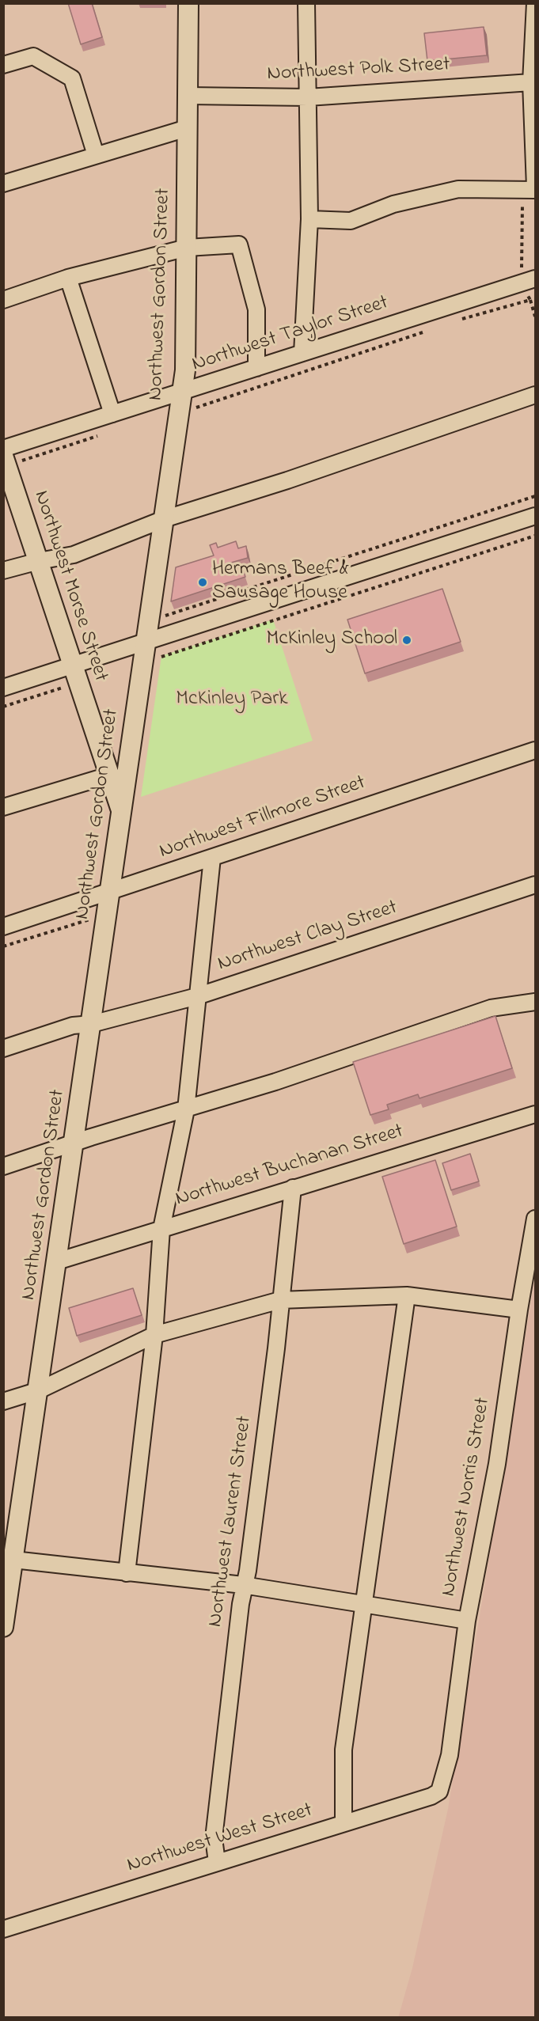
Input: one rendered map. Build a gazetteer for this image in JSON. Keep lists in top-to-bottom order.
{
  "streets": {
    "main road": ["Northwest Gordon Street", "Northwest Morse Street"],
    "street": [
      "Northwest Polk Street",
      "Northwest Taylor Street",
      "Northwest Fillmore Street",
      "Northwest Clay Street",
      "Northwest Buchanan Street",
      "Northwest Norris Street",
      "Northwest Laurent Street",
      "Northwest West Street"
    ]
  },
  "crossings": [
    ["Northwest Polk Street", "Northwest Gordon Street"],
    ["Northwest Gordon Street", "Northwest Taylor Street"],
    ["Northwest Gordon Street", "Northwest Morse Street"],
    ["Northwest Gordon Street", "Northwest Fillmore Street"],
    ["Northwest Gordon Street", "Northwest Clay Street"],
    ["Northwest Gordon Street", "Northwest Buchanan Street"],
    ["Northwest Taylor Street", "Northwest Morse Street"],
    ["Northwest Buchanan Street", "Northwest Laurent Street"],
    ["Northwest Norris Street", "Northwest West Street"],
    ["Northwest Laurent Street", "Northwest West Street"]
  ],
  "parks": ["McKinley Park"],
  "places": ["Hermans Beef & Sausage House", "McKinley School"]
}
